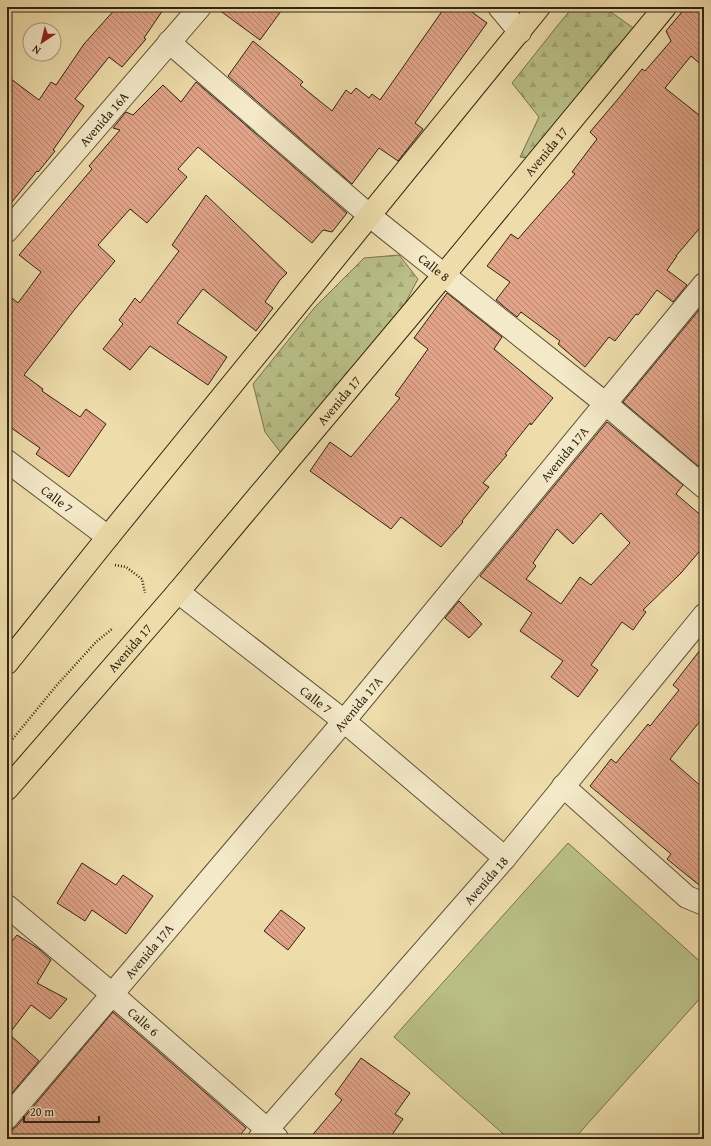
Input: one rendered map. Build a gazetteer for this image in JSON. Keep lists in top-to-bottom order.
{
  "streets": {
    "main road": ["Avenida 17"],
    "street": [
      "Avenida 16A",
      "Calle 8",
      "Avenida 17A",
      "Calle 7",
      "Avenida 18",
      "Calle 6"
    ]
  },
  "crossings": [
    ["Avenida 16A", "Calle 8"],
    ["Avenida 17", "Calle 8"],
    ["Avenida 17", "Calle 7"],
    ["Calle 8", "Avenida 17A"],
    ["Avenida 17A", "Calle 7"],
    ["Avenida 17A", "Calle 6"],
    ["Calle 7", "Avenida 18"],
    ["Avenida 18", "Calle 6"]
  ],
  "scale_bar": "20 m",
  "north": "bottom left"
}
